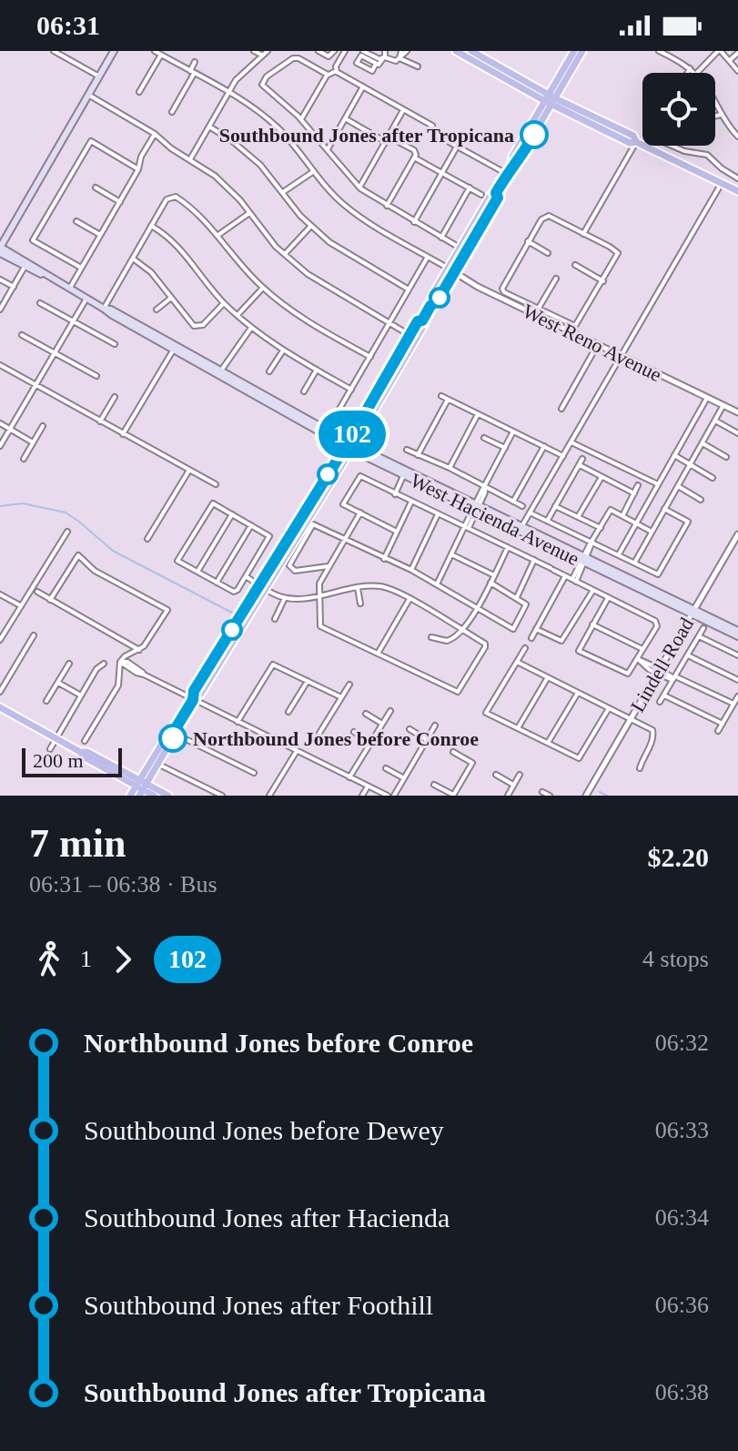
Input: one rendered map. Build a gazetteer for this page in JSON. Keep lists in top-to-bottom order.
{
  "streets": {
    "main road": ["West Hacienda Avenue"],
    "street": ["West Reno Avenue", "Lindell Road"]
  },
  "crossings": [
    ["West Hacienda Avenue", "Lindell Road"]
  ],
  "places": ["Southbound Jones after Tropicana", "Northbound Jones before Conroe"],
  "lines": ["bus line 102"],
  "scale_bar": "200 m",
  "page": {
    "status": "06:31",
    "on_map": "102",
    "scale": "200 m",
    "heading": ["7 min", "06:31 – 06:38 · Bus", "$2.20"],
    "legs": ["1", "102", "4 stops"],
    "list": [
      {
        "name": "Northbound Jones before Conroe",
        "value": "06:32"
      },
      {
        "name": "Southbound Jones before Dewey",
        "value": "06:33"
      },
      {
        "name": "Southbound Jones after Hacienda",
        "value": "06:34"
      },
      {
        "name": "Southbound Jones after Foothill",
        "value": "06:36"
      },
      {
        "name": "Southbound Jones after Tropicana",
        "value": "06:38"
      }
    ]
  }
}
